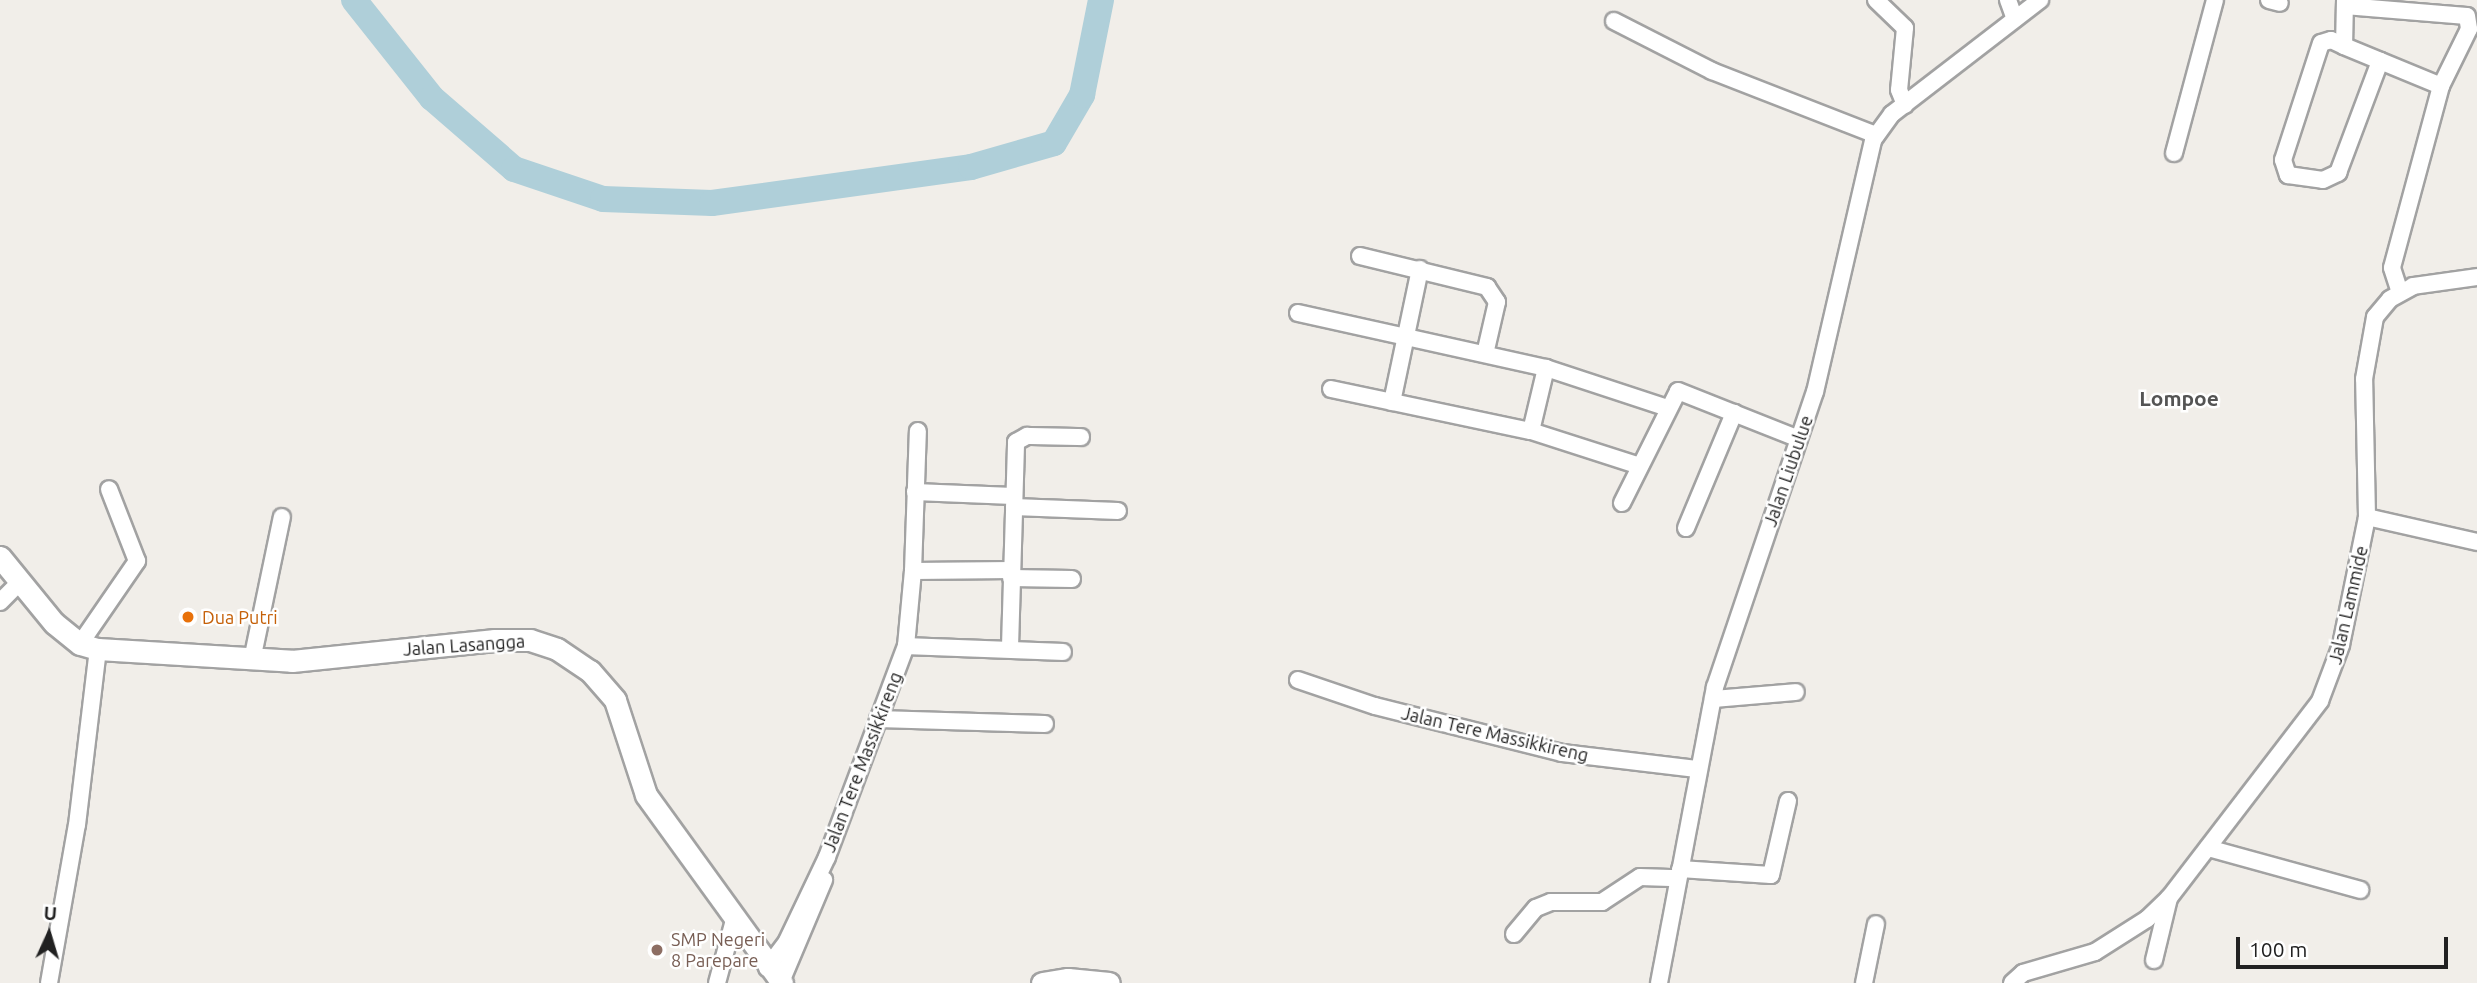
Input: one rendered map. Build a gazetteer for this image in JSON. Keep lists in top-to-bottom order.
{
  "streets": {
    "street": [
      "Jalan Liubulue",
      "Jalan Lammide",
      "Jalan Lasangga",
      "Jalan Tere Massikkireng"
    ]
  },
  "crossings": [
    ["Jalan Liubulue", "Jalan Tere Massikkireng"],
    ["Jalan Lasangga", "Jalan Tere Massikkireng"]
  ],
  "districts": ["Lompoe"],
  "places": ["Dua Putri", "SMP Negeri 8 Parepare"],
  "scale_bar": "100 m",
  "north": "top"
}
